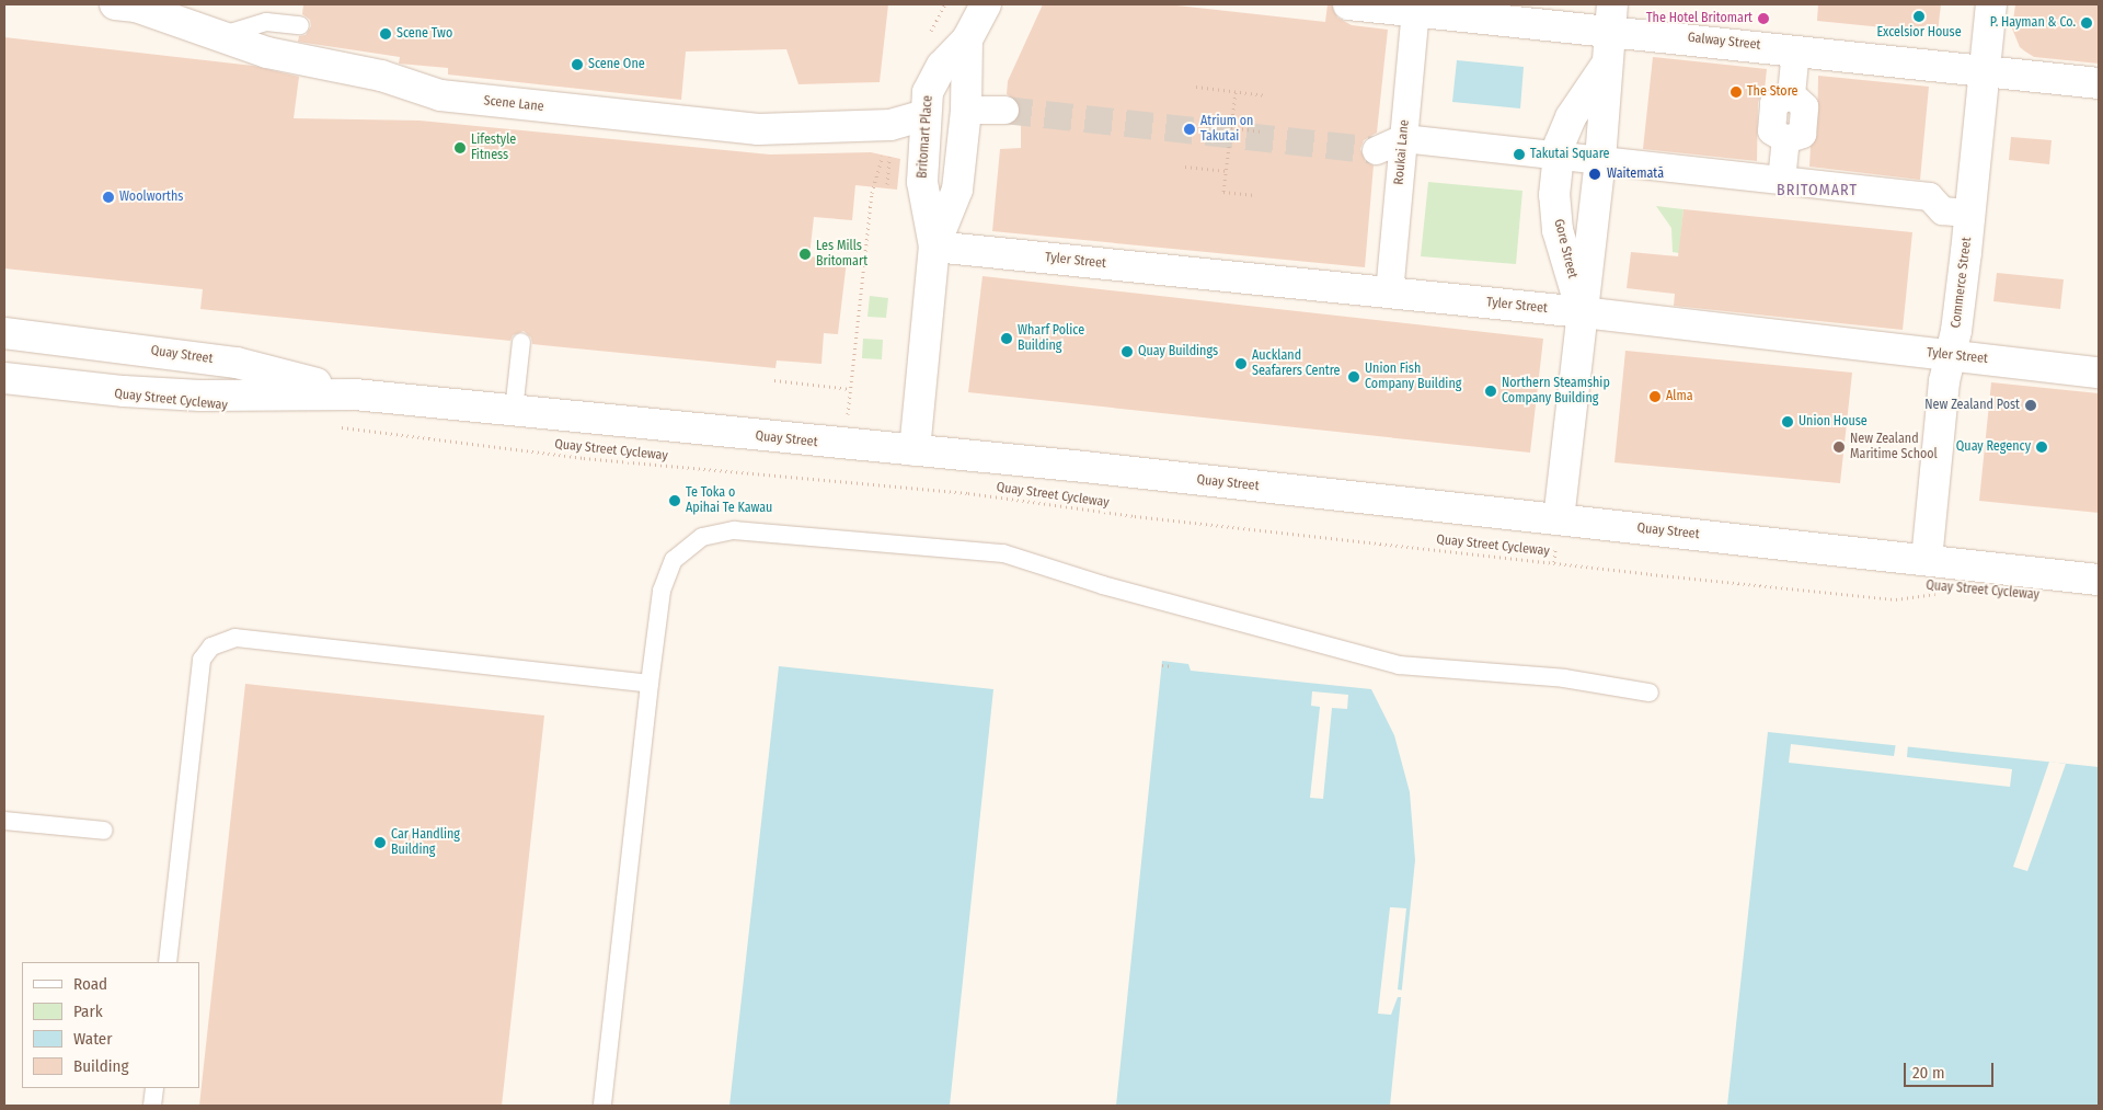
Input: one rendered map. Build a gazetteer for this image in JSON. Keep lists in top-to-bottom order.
{
  "streets": {
    "street": [
      "Galway Street",
      "Scene Lane",
      "Britomart Place",
      "Roukai Lane",
      "Gore Street",
      "Tyler Street",
      "Commerce Street",
      "Quay Street"
    ],
    "path": ["Quay Street Cycleway"]
  },
  "crossings": [
    ["Galway Street", "Roukai Lane"],
    ["Galway Street", "Gore Street"],
    ["Galway Street", "Commerce Street"],
    ["Scene Lane", "Britomart Place"],
    ["Britomart Place", "Tyler Street"],
    ["Britomart Place", "Quay Street"],
    ["Roukai Lane", "Tyler Street"],
    ["Gore Street", "Tyler Street"],
    ["Gore Street", "Quay Street"],
    ["Tyler Street", "Commerce Street"],
    ["Commerce Street", "Quay Street"]
  ],
  "districts": ["BRITOMART"],
  "places": [
    "Excelsior House",
    "The Hotel Britomart",
    "P. Hayman & Co.",
    "Scene Two",
    "Scene One",
    "The Store",
    "Atrium on Takutai",
    "Lifestyle Fitness",
    "Takutai Square",
    "Waitematā",
    "Woolworths",
    "Les Mills Britomart",
    "Wharf Police Building",
    "Quay Buildings",
    "Auckland Seafarers Centre",
    "Union Fish Company Building",
    "Northern Steamship Company Building",
    "Alma",
    "New Zealand Post",
    "Union House",
    "New Zealand Maritime School",
    "Quay Regency",
    "Te Toka o Apihai Te Kawau",
    "Car Handling Building"
  ],
  "legend": [
    "Road",
    "Park",
    "Water",
    "Building"
  ],
  "scale_bar": "20 m"
}
